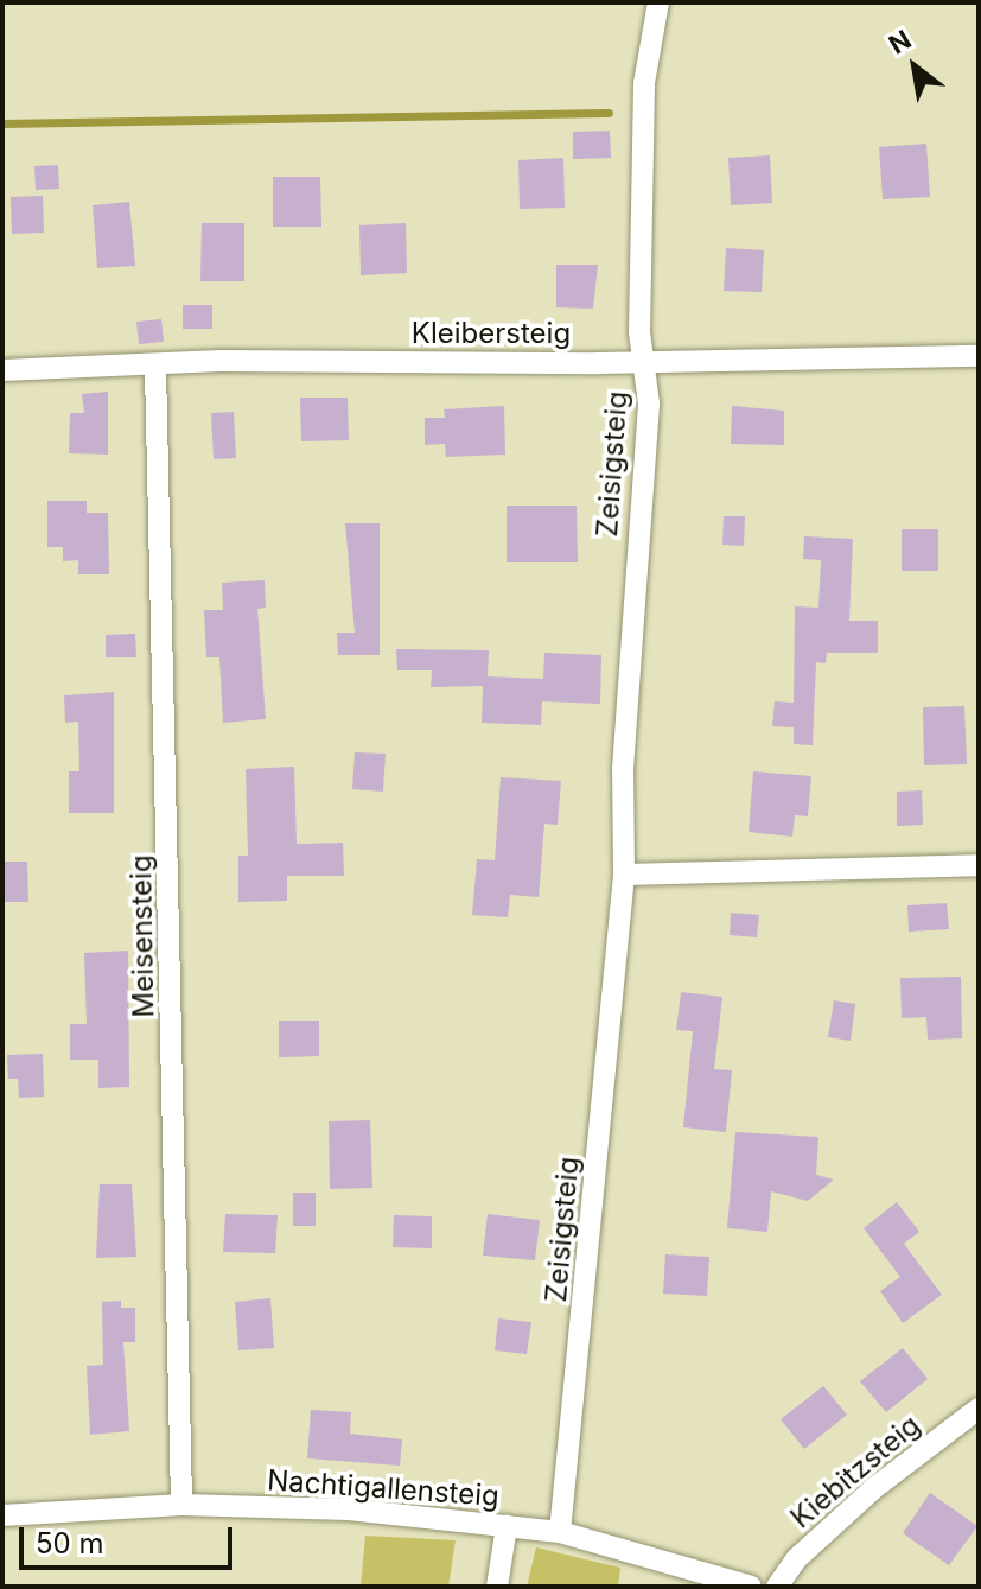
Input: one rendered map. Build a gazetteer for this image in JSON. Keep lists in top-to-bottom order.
{
  "streets": {
    "street": [
      "Kleibersteig",
      "Zeisigsteig",
      "Meisensteig",
      "Kiebitzsteig",
      "Nachtigallensteig"
    ]
  },
  "crossings": [
    ["Kleibersteig", "Zeisigsteig"],
    ["Kleibersteig", "Meisensteig"],
    ["Zeisigsteig", "Nachtigallensteig"],
    ["Meisensteig", "Nachtigallensteig"]
  ],
  "scale_bar": "50 m",
  "north": "top left"
}
